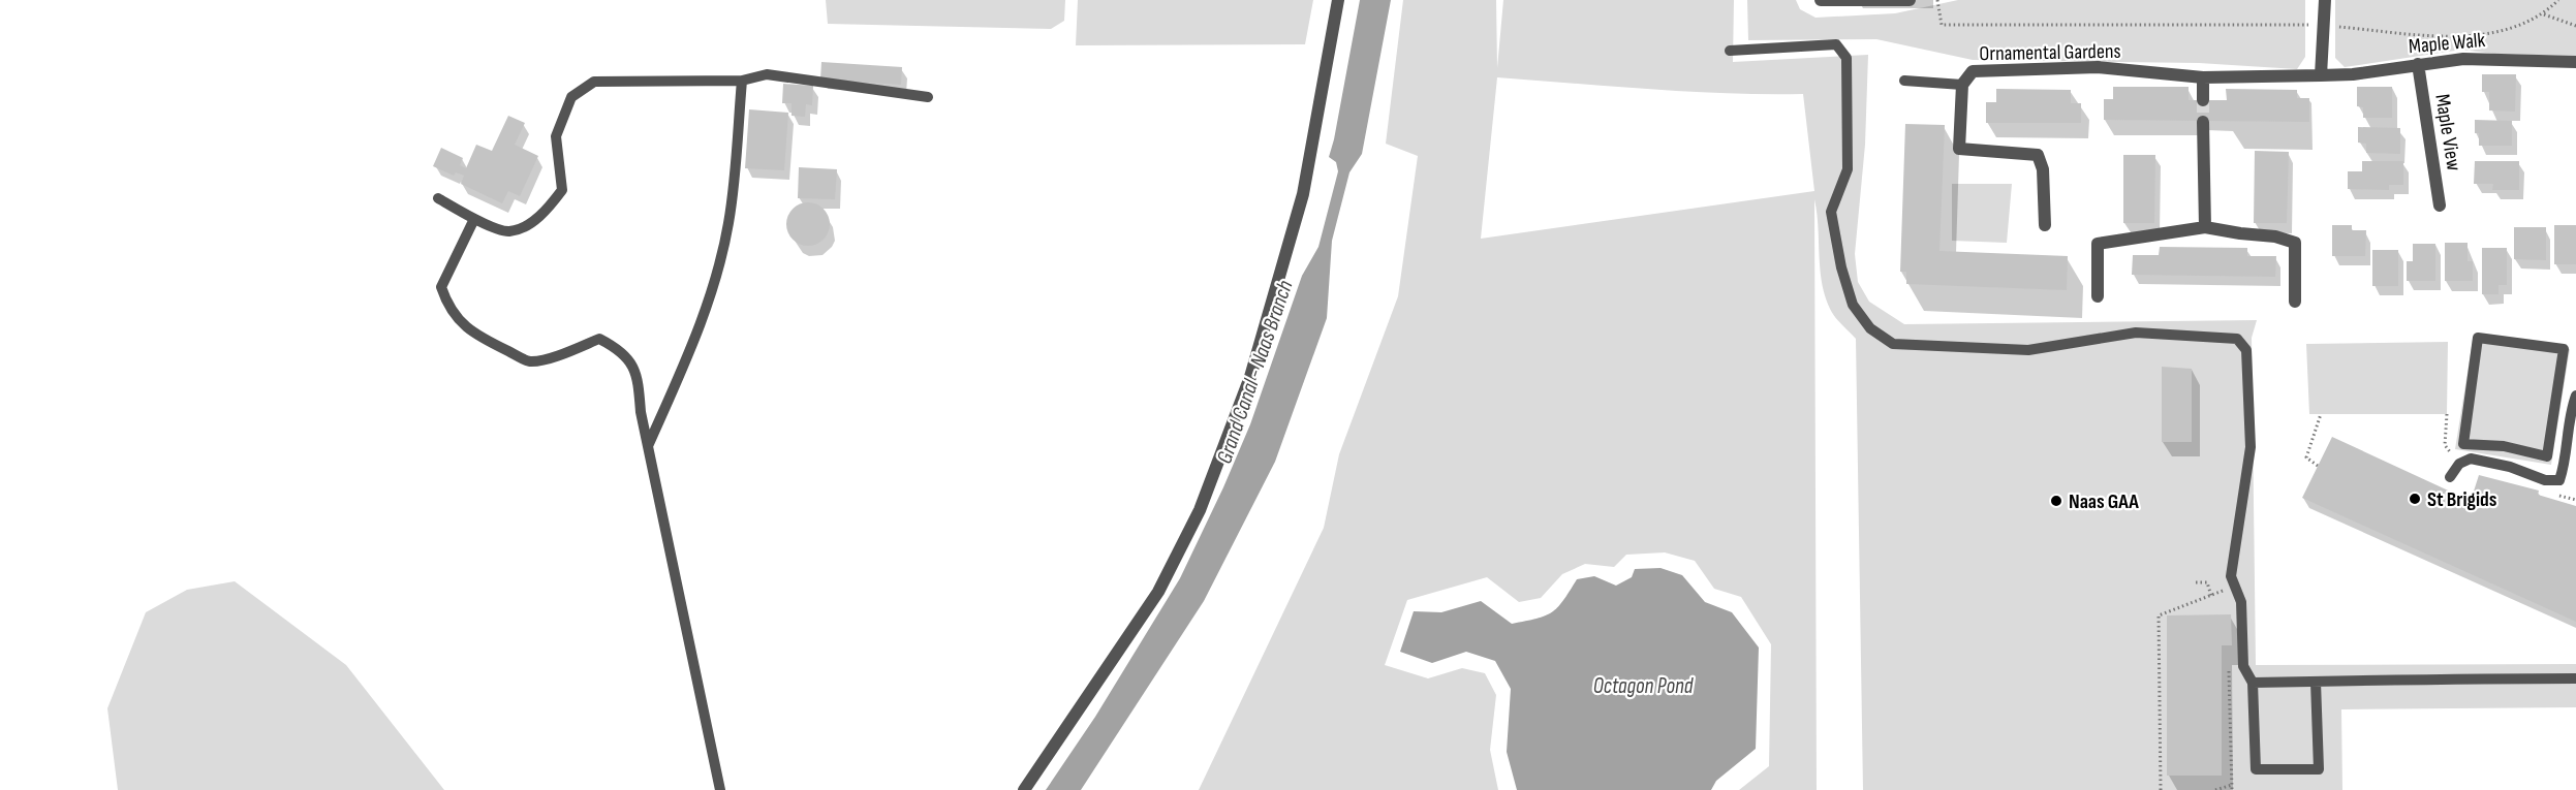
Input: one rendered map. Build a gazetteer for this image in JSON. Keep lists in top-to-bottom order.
{
  "streets": {
    "street": ["Maple Walk", "Ornamental Gardens", "Maple View"]
  },
  "crossings": [
    ["Maple Walk", "Ornamental Gardens"],
    ["Maple Walk", "Maple View"]
  ],
  "water": ["Grand Canal - Naas Branch", "Octagon Pond"],
  "places": ["St Brigids", "Naas GAA"]
}
